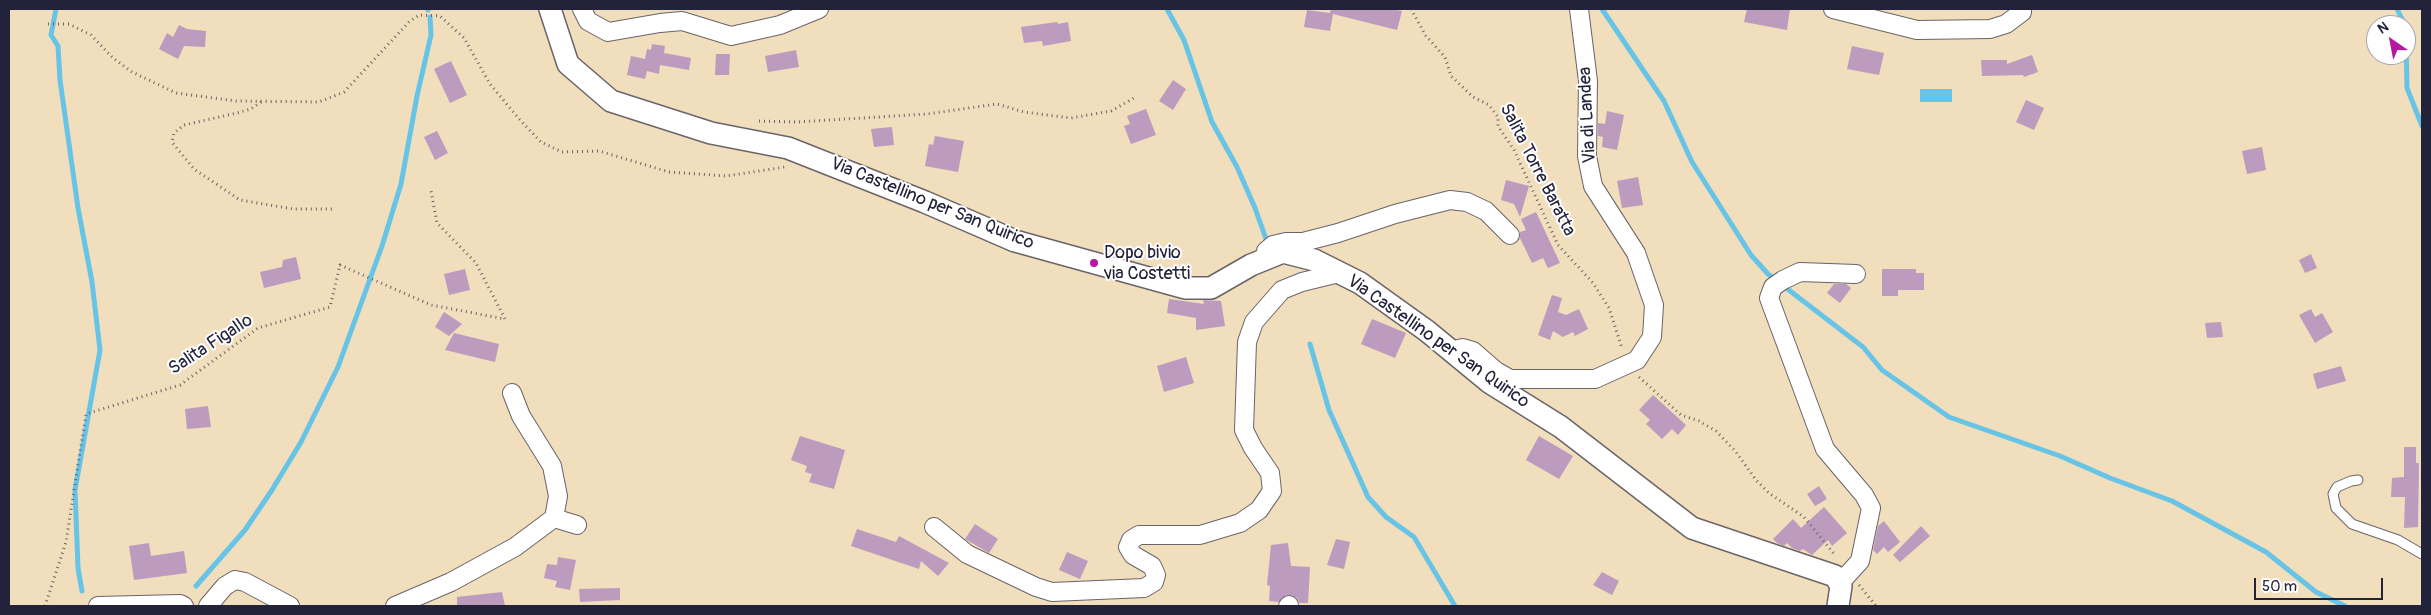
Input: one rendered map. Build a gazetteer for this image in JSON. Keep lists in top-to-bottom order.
{
  "streets": {
    "street": ["Via di Landea", "Via Castellino per San Quirico"],
    "path": ["Salita Torre Baratta", "Salita Figallo"]
  },
  "crossings": [
    ["Via di Landea", "Salita Torre Baratta"],
    ["Via di Landea", "Via Castellino per San Quirico"],
    ["Salita Torre Baratta", "Via Castellino per San Quirico"]
  ],
  "places": ["Dopo bivio via Costetti"],
  "scale_bar": "50 m",
  "north": "top left"
}
